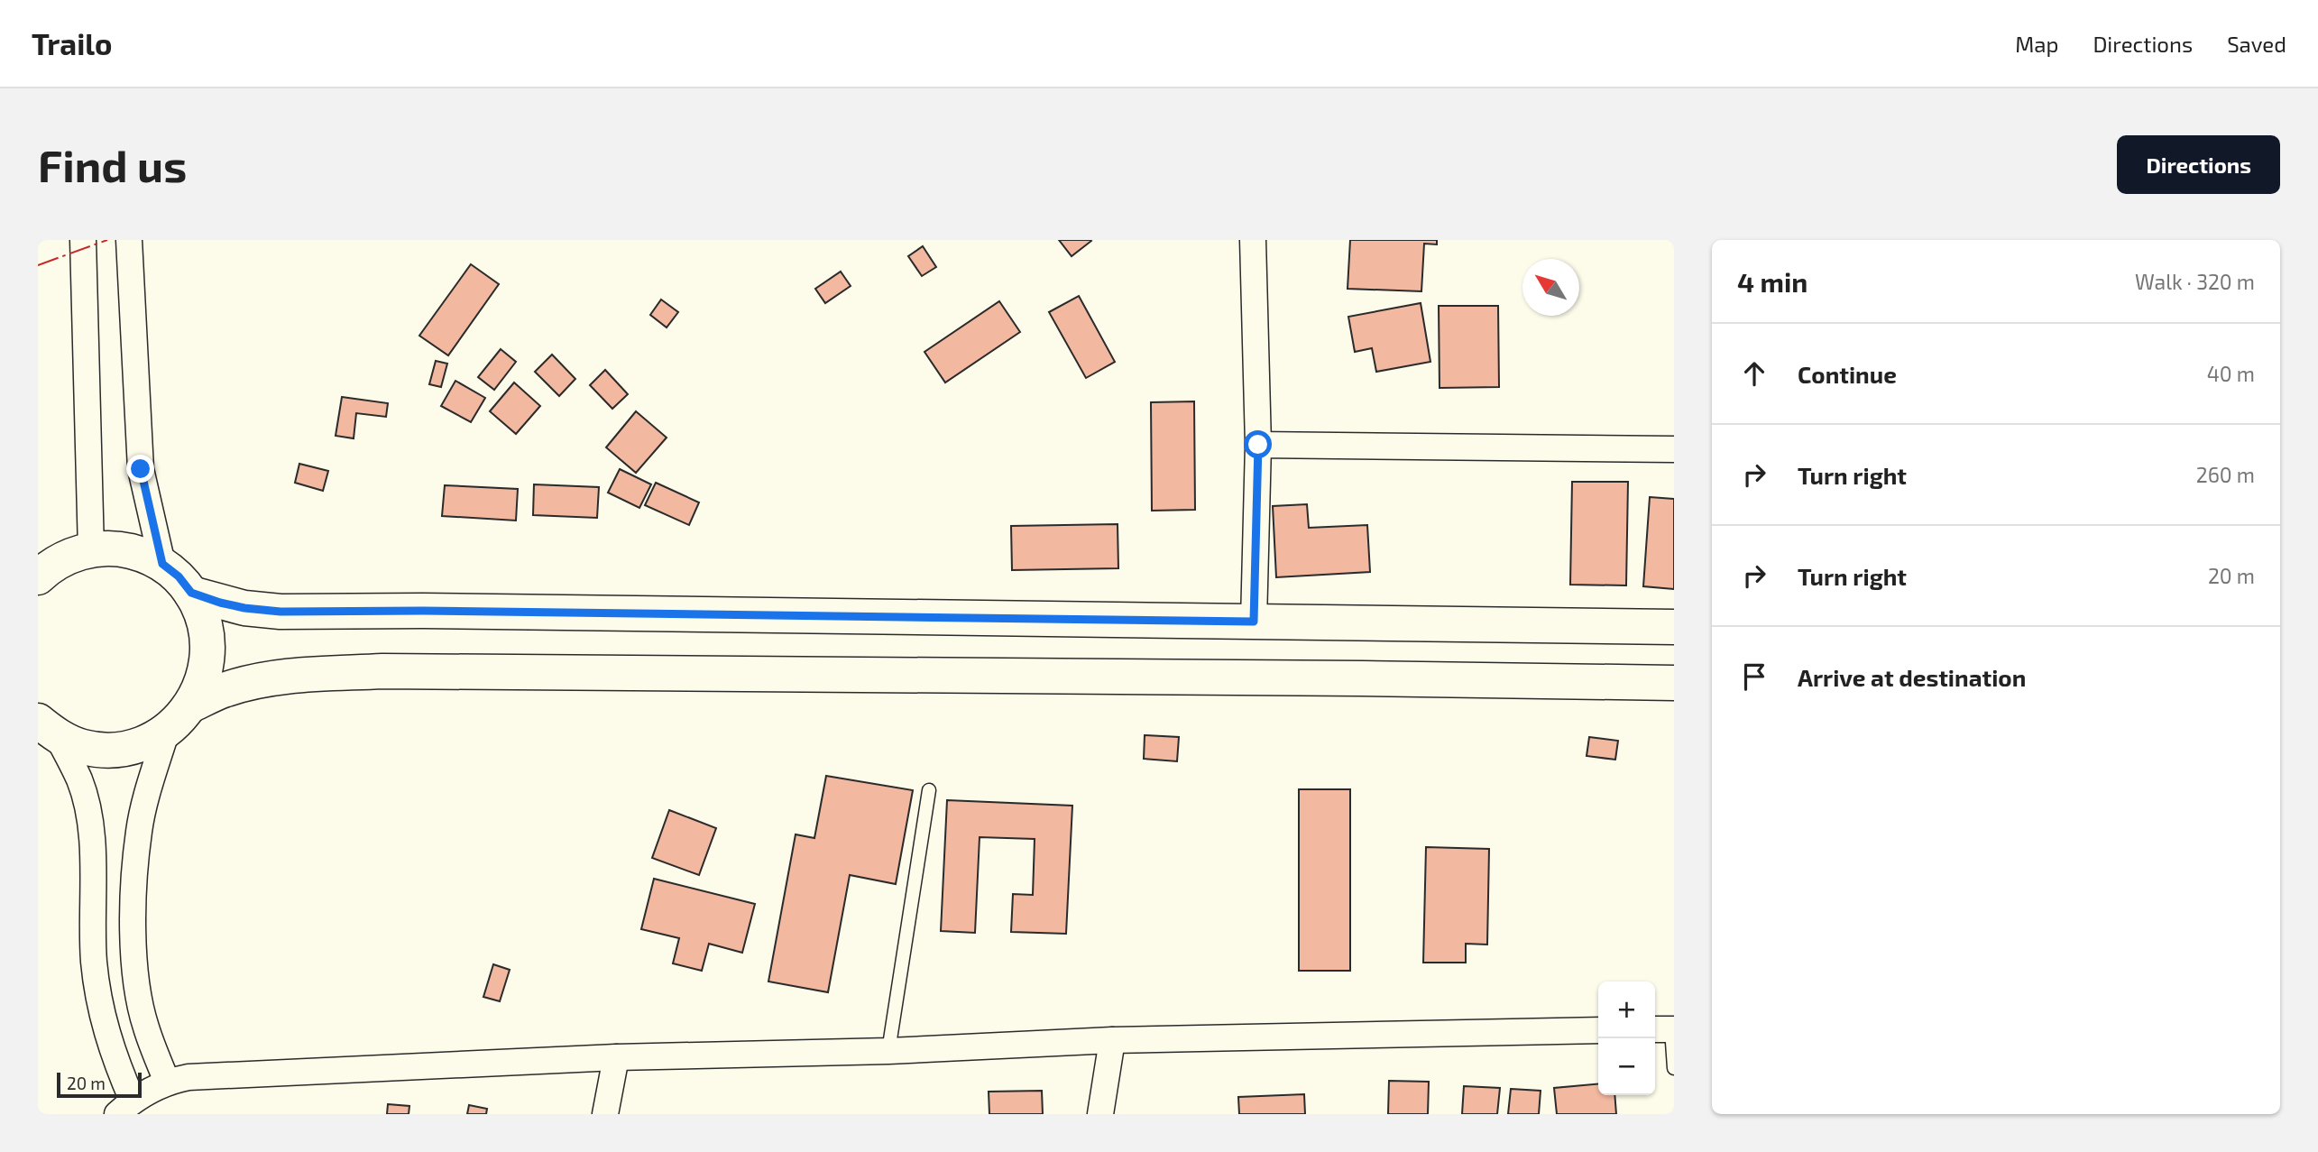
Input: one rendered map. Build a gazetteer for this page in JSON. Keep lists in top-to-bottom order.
{
  "scale_bar": "20 m",
  "north": "top left",
  "page": {
    "header": "Trailo",
    "nav": ["Map", "Directions", "Saved"],
    "buttons": "Directions",
    "title": "Find us",
    "heading": ["4 min", "Walk · 320 m"],
    "list": [
      ["Continue", "40 m"],
      ["Turn right", "260 m"],
      ["Turn right", "20 m"],
      "Arrive at destination"
    ],
    "map_buttons": ["+", "−"],
    "scale": "20 m"
  }
}
